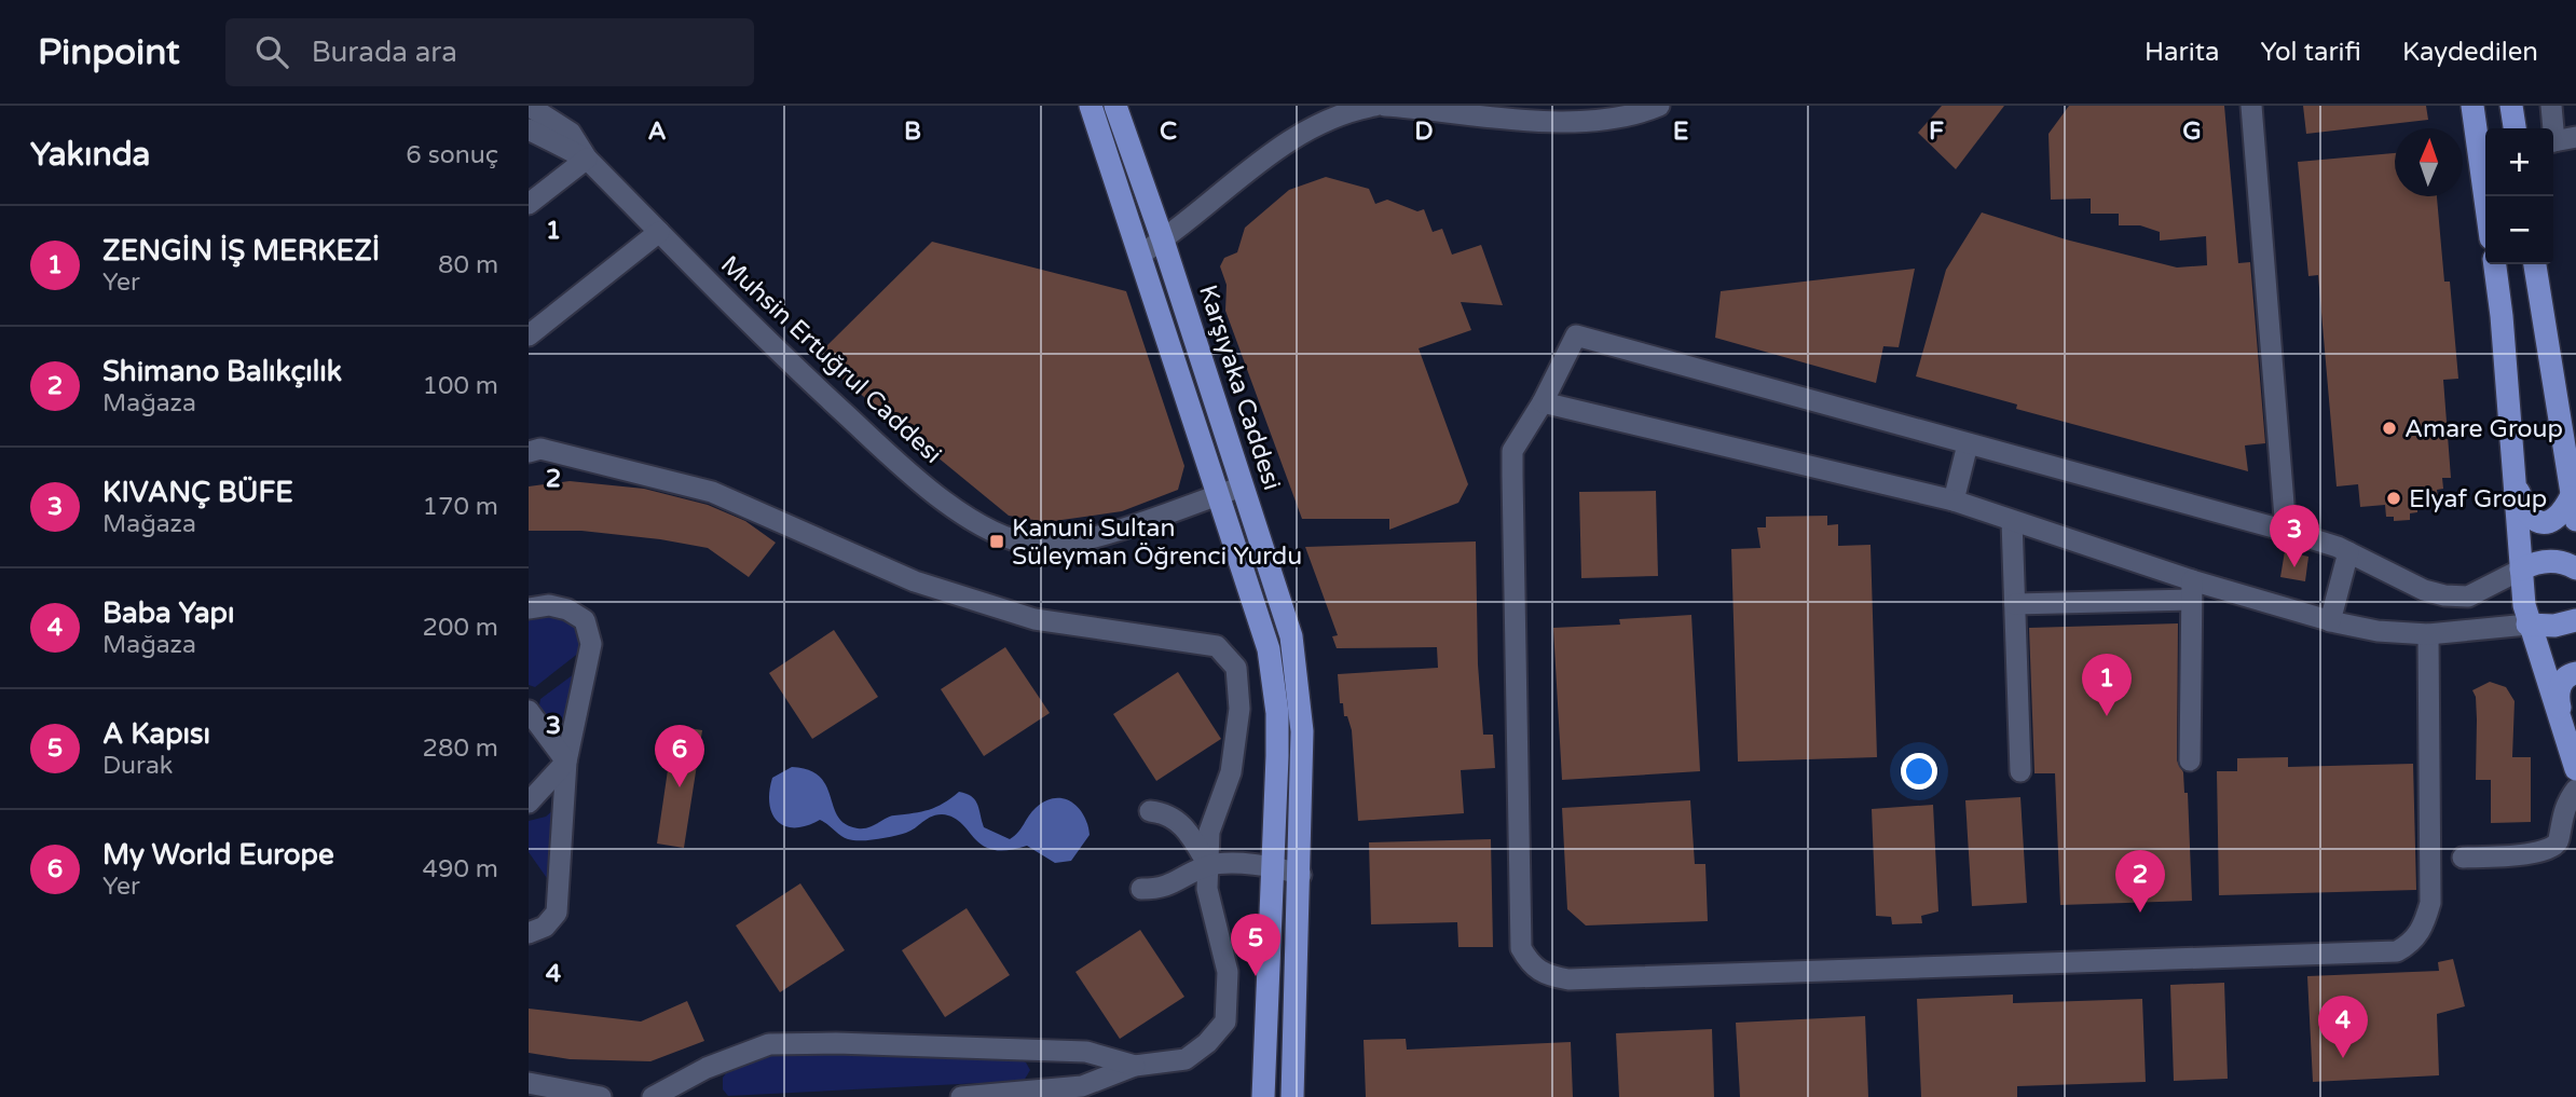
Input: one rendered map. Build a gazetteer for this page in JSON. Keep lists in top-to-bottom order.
{
  "streets": {
    "main road": ["Karşıyaka Caddesi"],
    "street": ["Muhsin Ertuğrul Caddesi"]
  },
  "crossings": [
    ["Muhsin Ertuğrul Caddesi", "Karşıyaka Caddesi"]
  ],
  "places": {
    "other": ["Amare Group", "Elyaf Group"],
    "transit": ["Kanuni Sultan Süleyman Öğrenci Yurdu"]
  },
  "north": "top",
  "page": {
    "header": "Pinpoint",
    "search": "Burada ara",
    "nav": ["Harita", "Yol tarifi", "Kaydedilen"],
    "heading": ["Yakında", "6 sonuç"],
    "map_buttons": ["+", "−"],
    "list": [
      {
        "mark": "1",
        "name": "ZENGİN İŞ MERKEZİ",
        "note": "Yer",
        "value": "80 m"
      },
      {
        "mark": "2",
        "name": "Shimano Balıkçılık",
        "note": "Mağaza",
        "value": "100 m"
      },
      {
        "mark": "3",
        "name": "KIVANÇ BÜFE",
        "note": "Mağaza",
        "value": "170 m"
      },
      {
        "mark": "4",
        "name": "Baba Yapı",
        "note": "Mağaza",
        "value": "200 m"
      },
      {
        "mark": "5",
        "name": "A Kapısı",
        "note": "Durak",
        "value": "280 m"
      },
      {
        "mark": "6",
        "name": "My World Europe",
        "note": "Yer",
        "value": "490 m"
      }
    ],
    "pins": [
      "3",
      "1",
      "6",
      "2",
      "5",
      "4"
    ]
  },
  "grid": {
    "columns": [
      "A",
      "B",
      "C",
      "D",
      "E",
      "F",
      "G"
    ],
    "rows": [
      "1",
      "2",
      "3",
      "4"
    ]
  }
}
